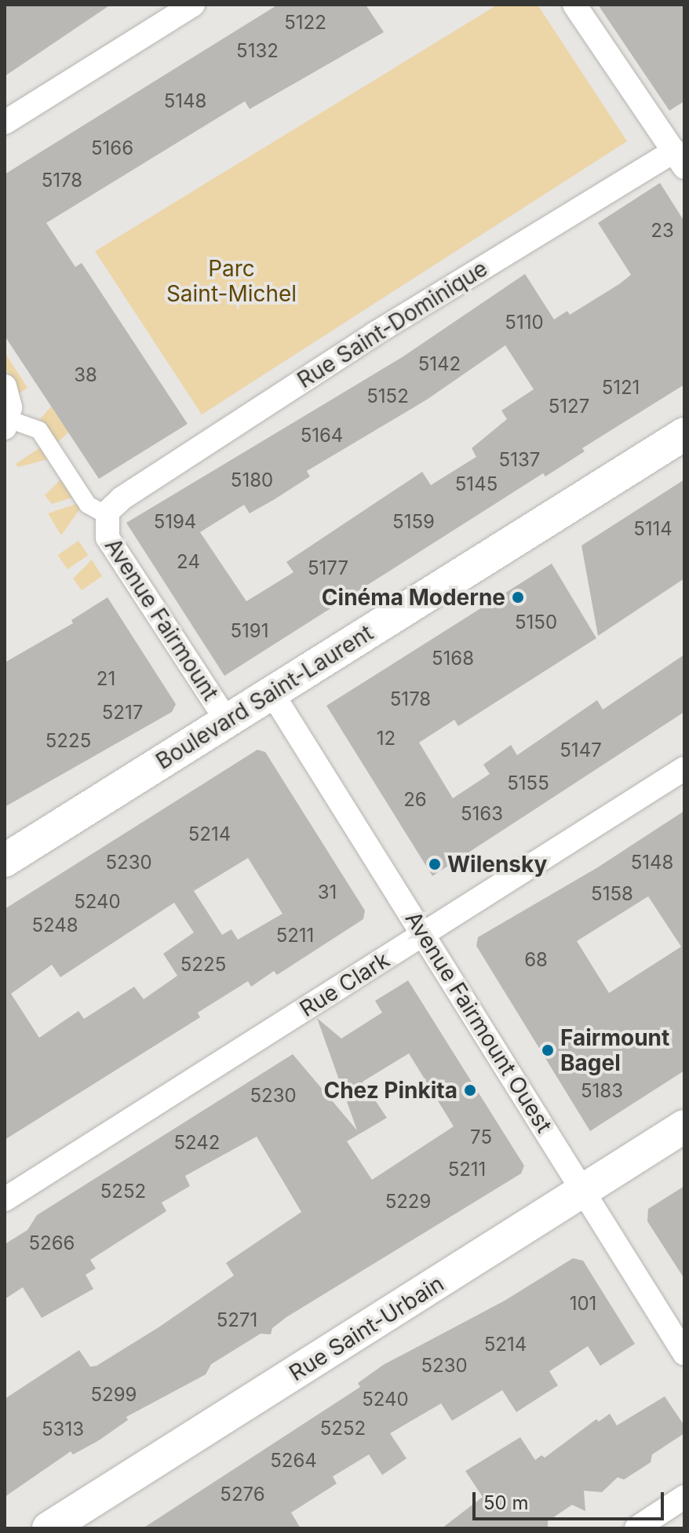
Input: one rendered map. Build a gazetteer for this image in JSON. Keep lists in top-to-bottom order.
{
  "streets": {
    "main road": ["Boulevard Saint-Laurent", "Rue Saint-Urbain"],
    "street": [
      "Rue Saint-Dominique",
      "Avenue Fairmount",
      "Rue Clark",
      "Avenue Fairmount Ouest"
    ]
  },
  "crossings": [
    ["Rue Saint-Dominique", "Avenue Fairmount"],
    ["Avenue Fairmount", "Boulevard Saint-Laurent"],
    ["Boulevard Saint-Laurent", "Avenue Fairmount Ouest"],
    ["Rue Clark", "Avenue Fairmount Ouest"],
    ["Avenue Fairmount Ouest", "Rue Saint-Urbain"]
  ],
  "parks": ["Parc Saint-Michel"],
  "places": [
    "Cinéma Moderne",
    "Wilensky",
    "Fairmount Bagel",
    "Chez Pinkita"
  ],
  "house_numbers": [
    "5122",
    "5132",
    "5148",
    "5166",
    "5178",
    "23",
    "5110",
    "5142",
    "38",
    "5121",
    "5152",
    "5127",
    "5164",
    "5137",
    "5180",
    "5145",
    "5194",
    "5159",
    "5114",
    "24",
    "5177",
    "5150",
    "5191",
    "5168",
    "21",
    "5178",
    "5217",
    "12",
    "5225",
    "5147",
    "5155",
    "26",
    "5163",
    "5214",
    "5230",
    "5148",
    "31",
    "5158",
    "5240",
    "5248",
    "5211",
    "68",
    "5225",
    "5183",
    "5230",
    "75",
    "5242",
    "5211",
    "5252",
    "5229",
    "5266",
    "101",
    "5271",
    "5214",
    "5230",
    "5299",
    "5240",
    "5252",
    "5313",
    "5264",
    "5276"
  ],
  "scale_bar": "50 m"
}
